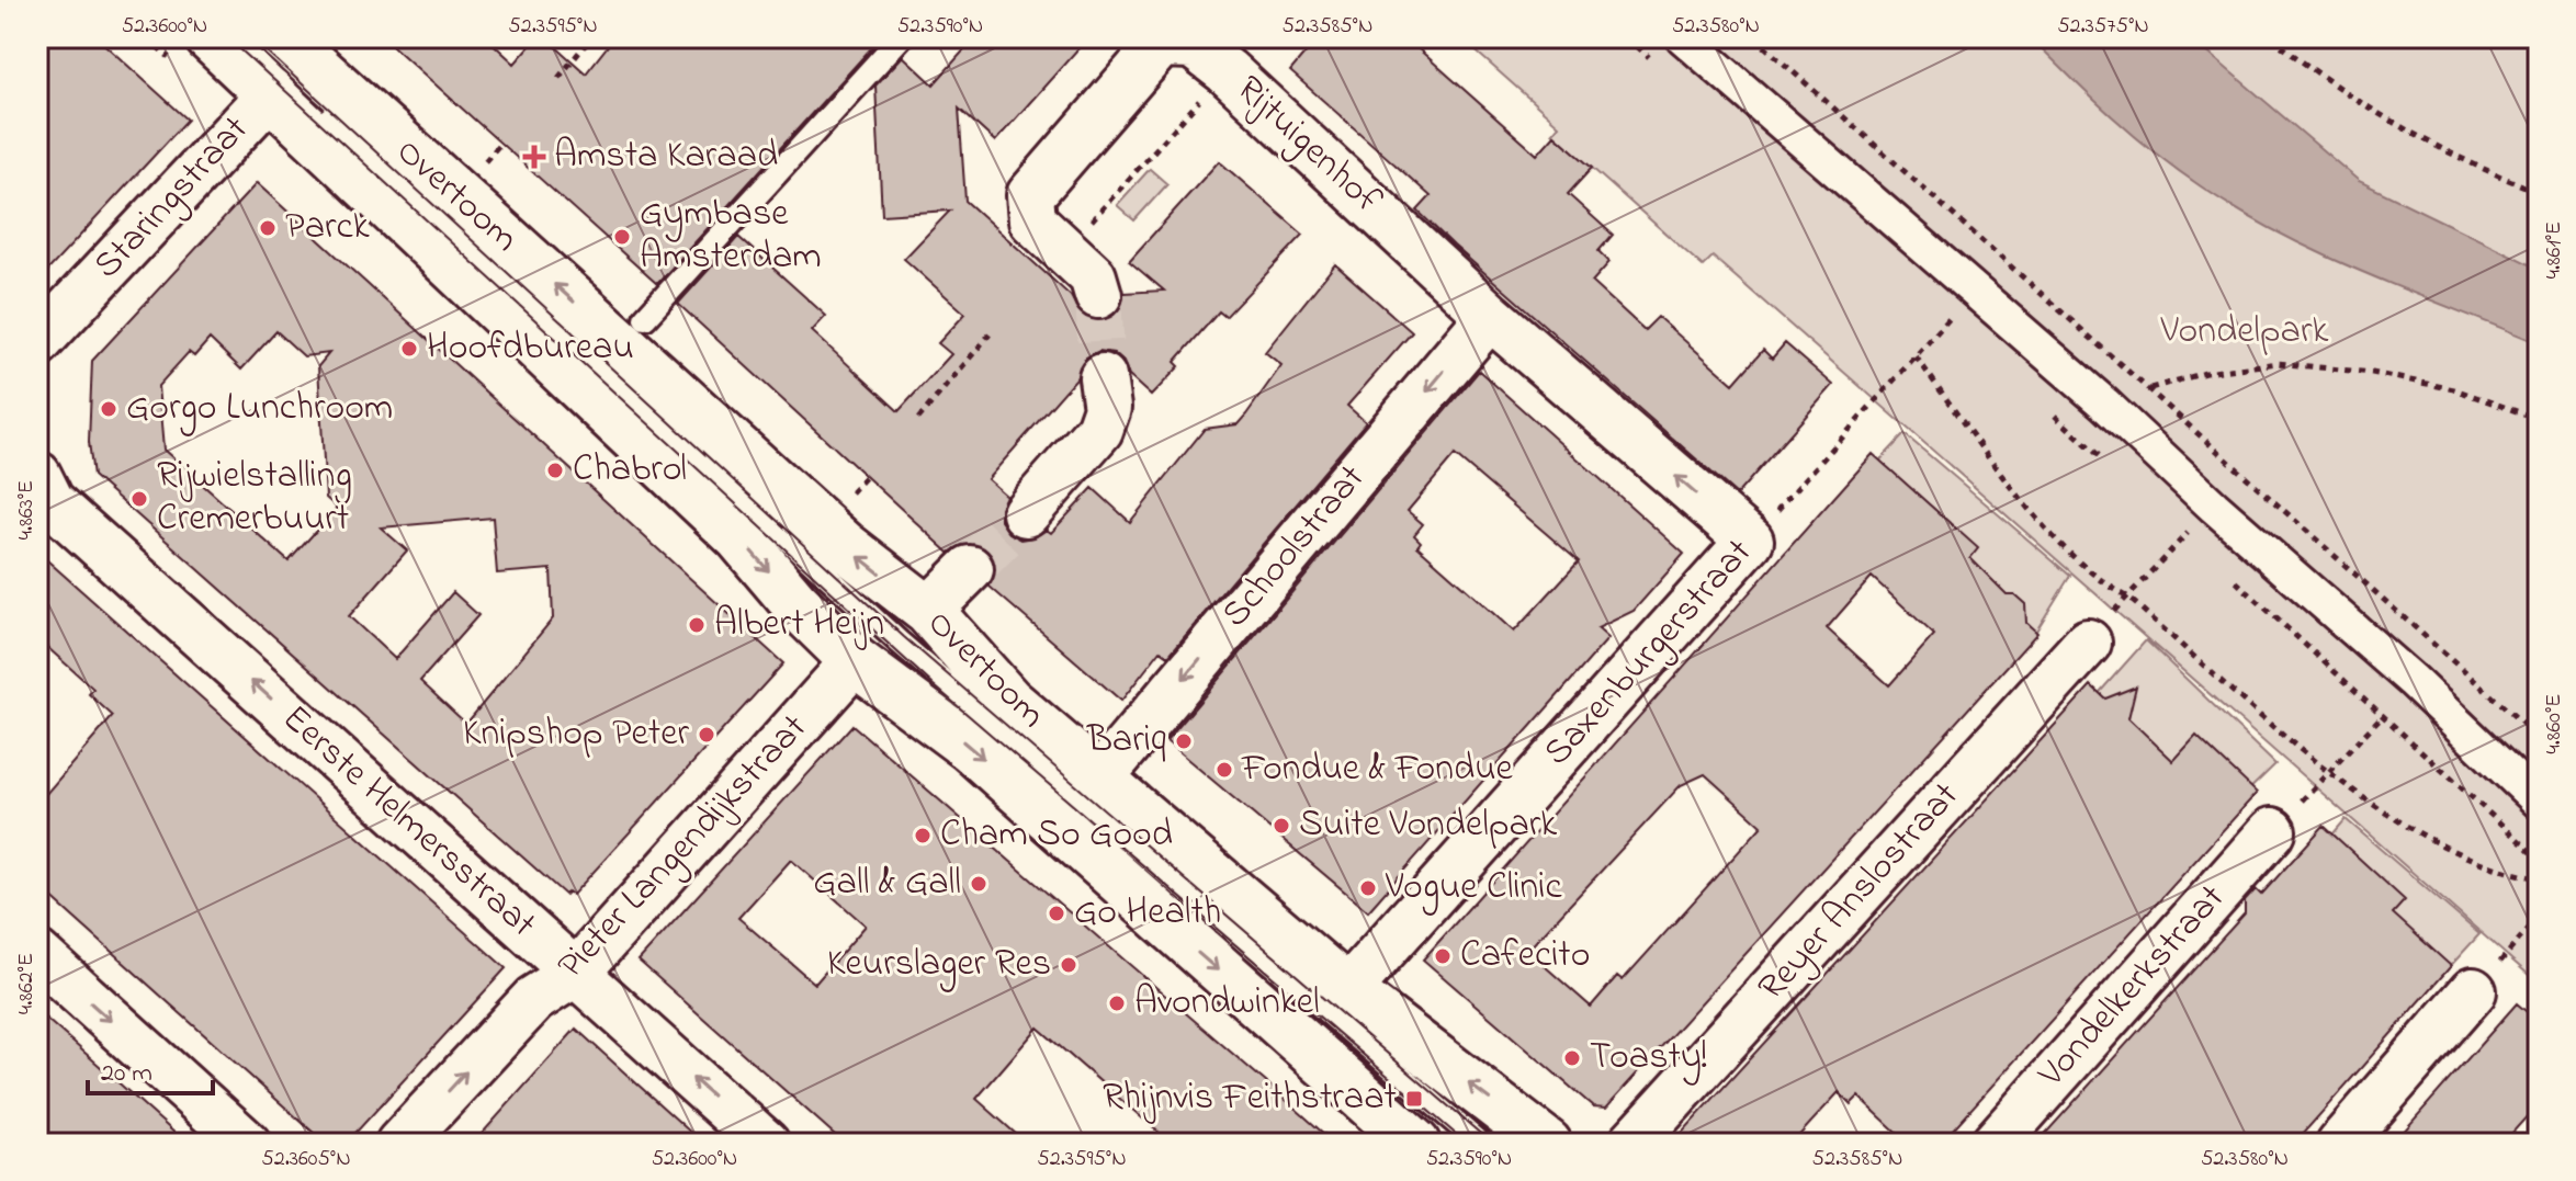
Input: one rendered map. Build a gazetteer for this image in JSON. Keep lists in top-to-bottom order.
{
  "streets": {
    "main road": ["Overtoom"],
    "street": [
      "Rijtuigenhof",
      "Staringstraat",
      "Schoolstraat",
      "Saxenburgerstraat",
      "Eerste Helmersstraat",
      "Pieter Langendijkstraat",
      "Reyer Anslostraat",
      "Vondelkerkstraat"
    ]
  },
  "crossings": [
    ["Rijtuigenhof", "Schoolstraat"],
    ["Rijtuigenhof", "Saxenburgerstraat"],
    ["Overtoom", "Staringstraat"],
    ["Overtoom", "Schoolstraat"],
    ["Overtoom", "Saxenburgerstraat"],
    ["Overtoom", "Pieter Langendijkstraat"],
    ["Eerste Helmersstraat", "Pieter Langendijkstraat"]
  ],
  "one_way": ["Eerste Helmersstraat", "Pieter Langendijkstraat"],
  "parks": ["Vondelpark"],
  "places": {
    "health": ["Amsta Karaad"],
    "other": [
      "Parck",
      "Gymbase Amsterdam",
      "Hoofdbureau",
      "Gorgo Lunchroom",
      "Chabrol",
      "Rijwielstalling Cremerbuurt",
      "Albert Heijn",
      "Knipshop Peter",
      "Bariq",
      "Fondue & Fondue",
      "Suite Vondelpark",
      "Cham So Good",
      "Gall & Gall",
      "Vogue Clinic",
      "Go Health",
      "Cafecito",
      "Keurslager Res",
      "Avondwinkel",
      "Toasty!"
    ],
    "transit": ["Rhijnvis Feithstraat"]
  },
  "scale_bar": "20 m",
  "coordinates": [
    "52.3600°N",
    "52.3595°N",
    "52.3590°N",
    "52.3585°N",
    "52.3580°N",
    "52.3575°N",
    "4.861°E",
    "4.863°E",
    "4.860°E",
    "4.862°E",
    "52.3605°N"
  ]
}
